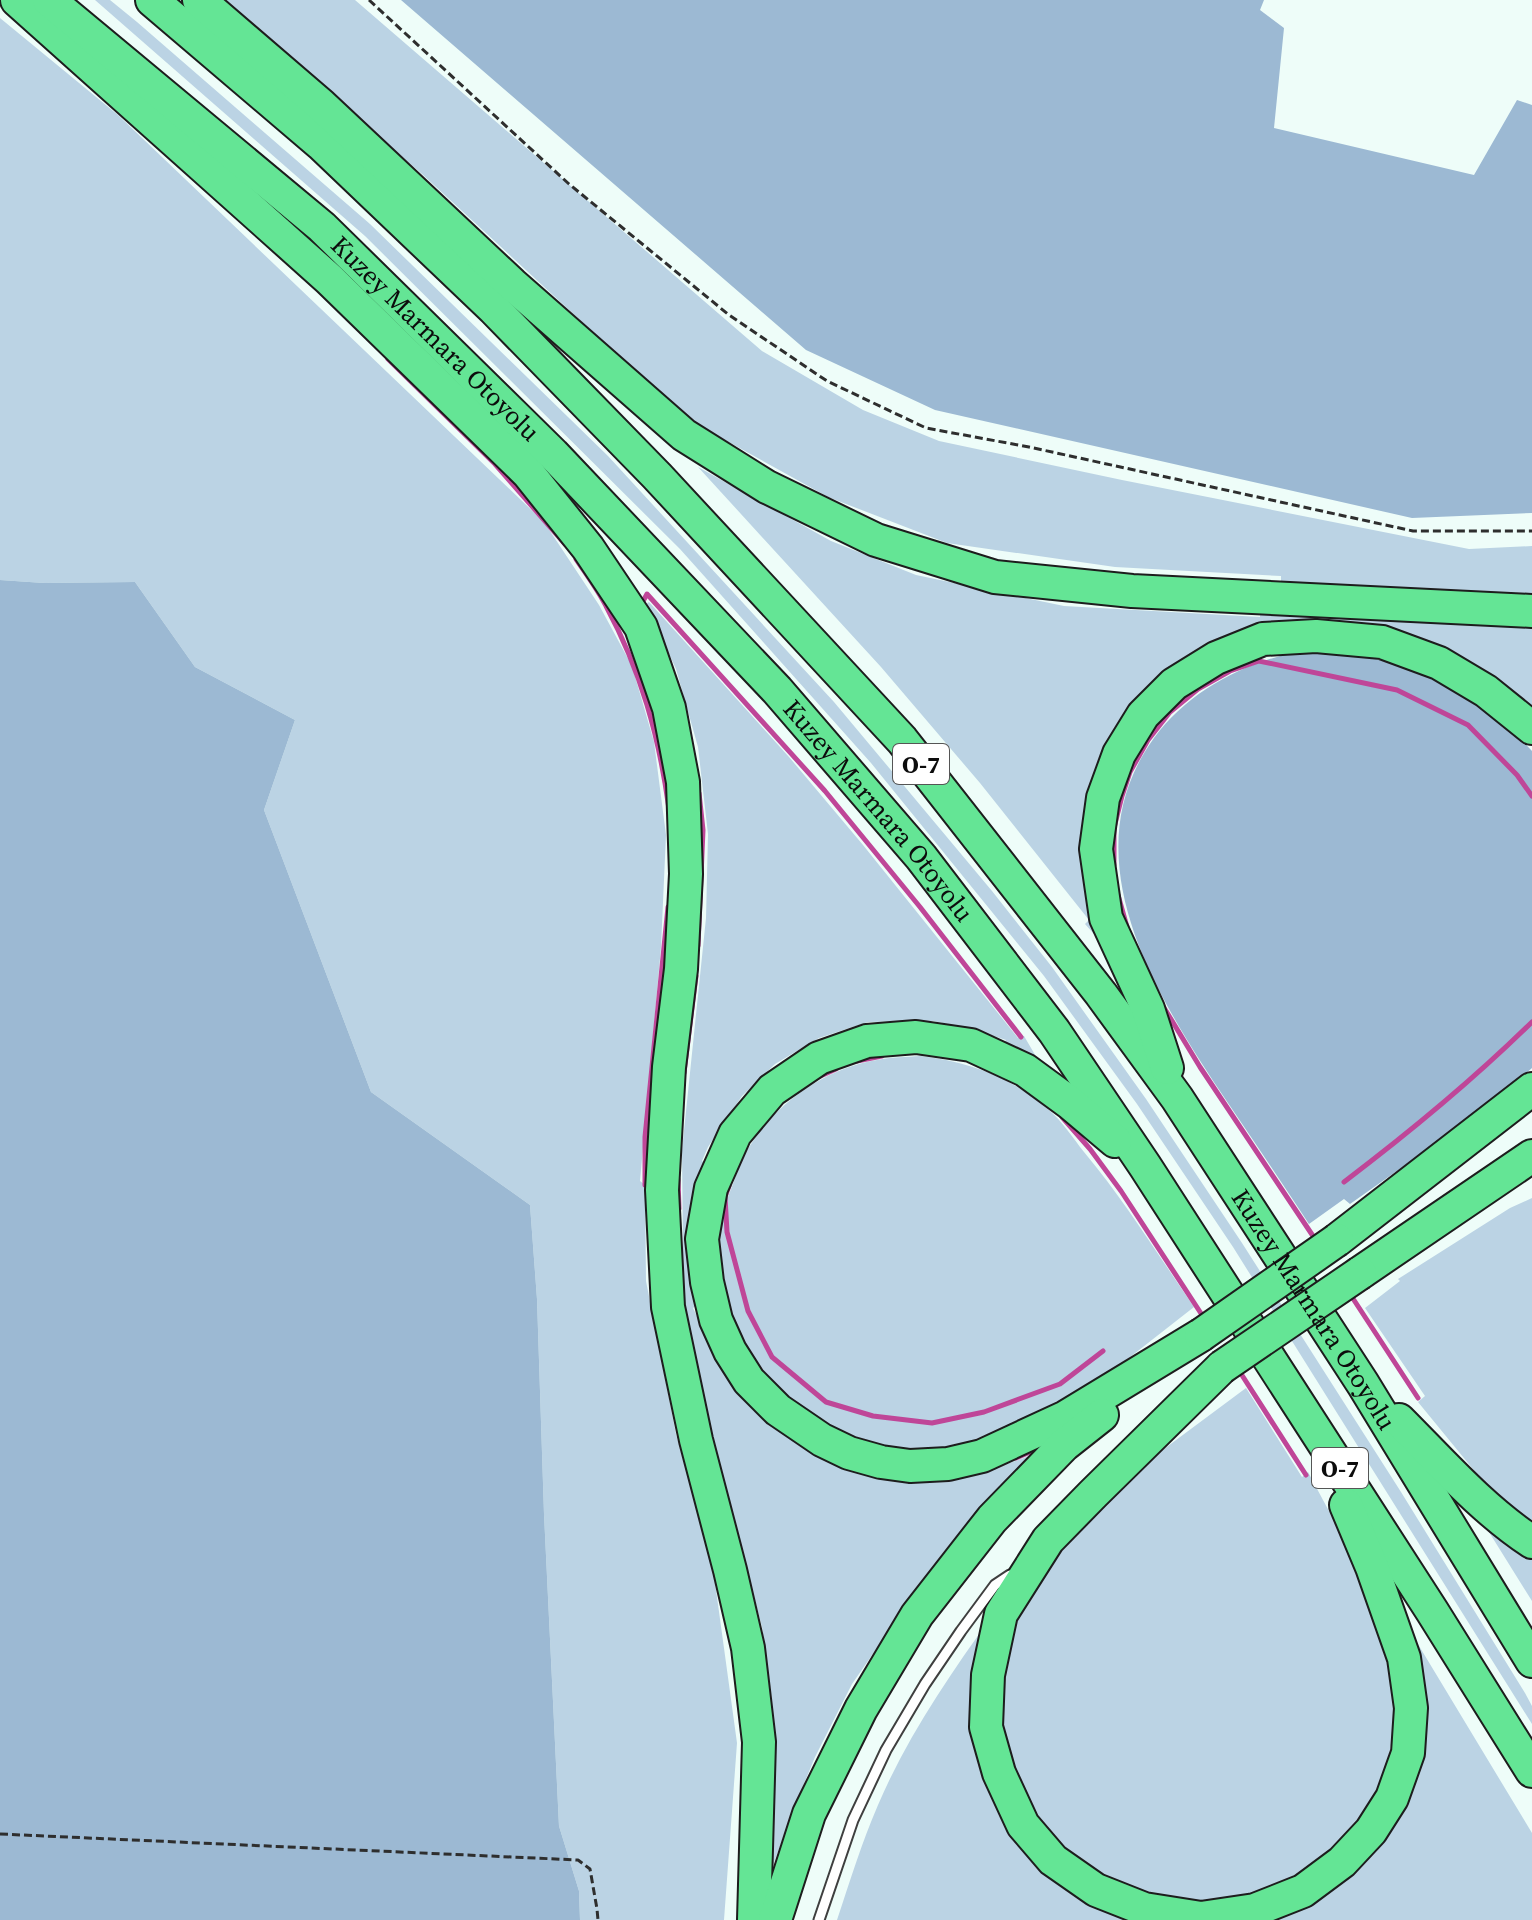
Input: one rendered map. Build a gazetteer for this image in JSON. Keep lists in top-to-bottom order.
{
  "streets": {
    "highway": ["Kuzey Marmara Otoyolu", "O-7"]
  }
}
